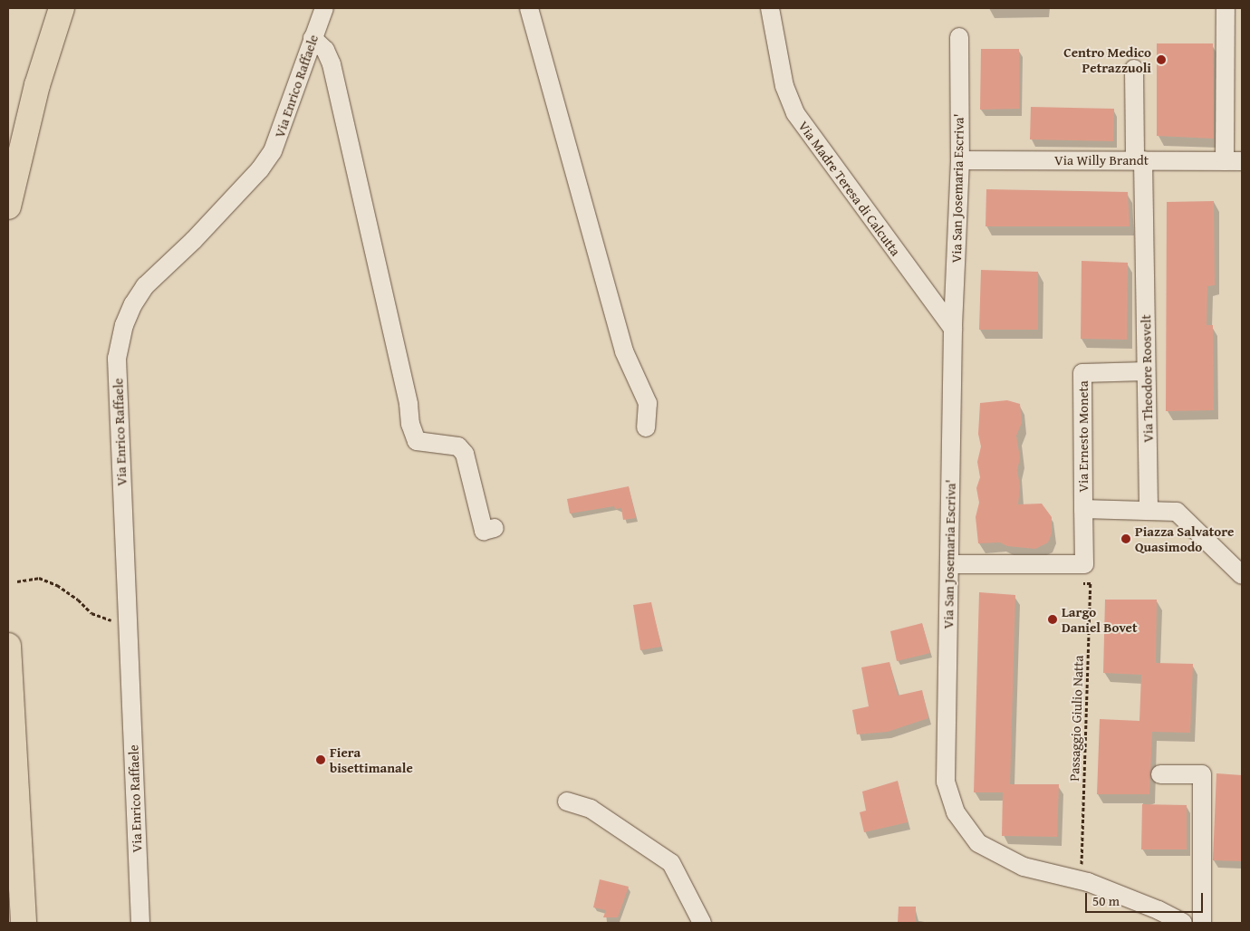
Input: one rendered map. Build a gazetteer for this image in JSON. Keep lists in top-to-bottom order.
{
  "streets": {
    "street": [
      "Via Enrico Raffaele",
      "Via Willy Brandt",
      "Via Madre Teresa di Calcutta",
      "Via San Josemaria Escriva'",
      "Via Theodore Roosvelt",
      "Via Ernesto Moneta"
    ],
    "path": ["Passaggio Giulio Natta"]
  },
  "crossings": [
    ["Via Willy Brandt", "Via San Josemaria Escriva'"],
    ["Via Willy Brandt", "Via Theodore Roosvelt"],
    ["Via Madre Teresa di Calcutta", "Via San Josemaria Escriva'"],
    ["Via San Josemaria Escriva'", "Via Ernesto Moneta"],
    ["Via Theodore Roosvelt", "Via Ernesto Moneta"]
  ],
  "places": [
    "Centro Medico Petrazzuoli",
    "Piazza Salvatore Quasimodo",
    "Largo Daniel Bovet",
    "Fiera bisettimanale"
  ],
  "scale_bar": "50 m"
}
